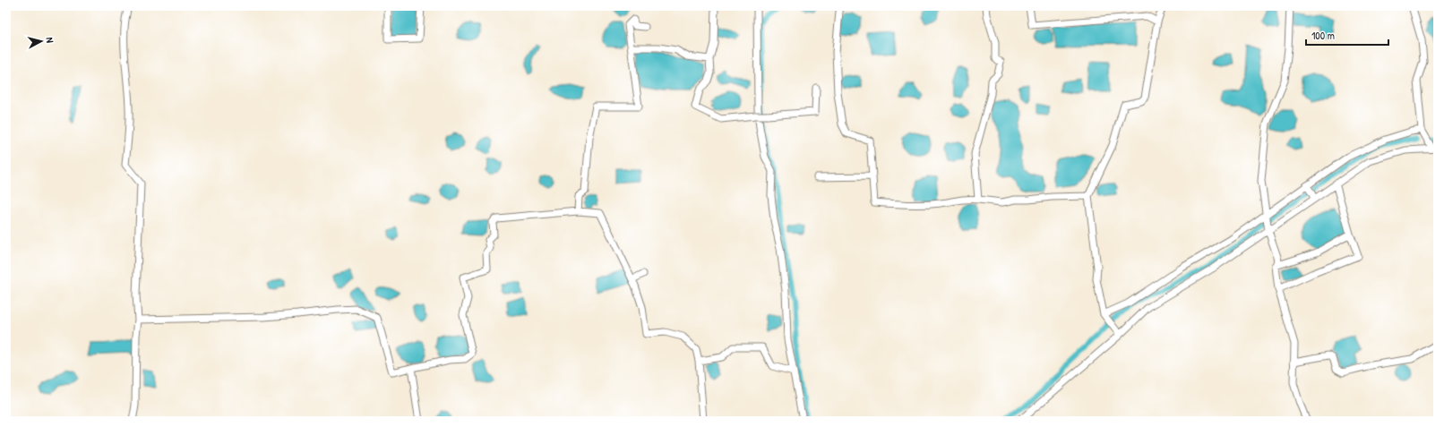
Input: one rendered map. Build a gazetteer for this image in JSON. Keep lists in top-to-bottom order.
{
  "scale_bar": "100 m",
  "north": "right"
}
